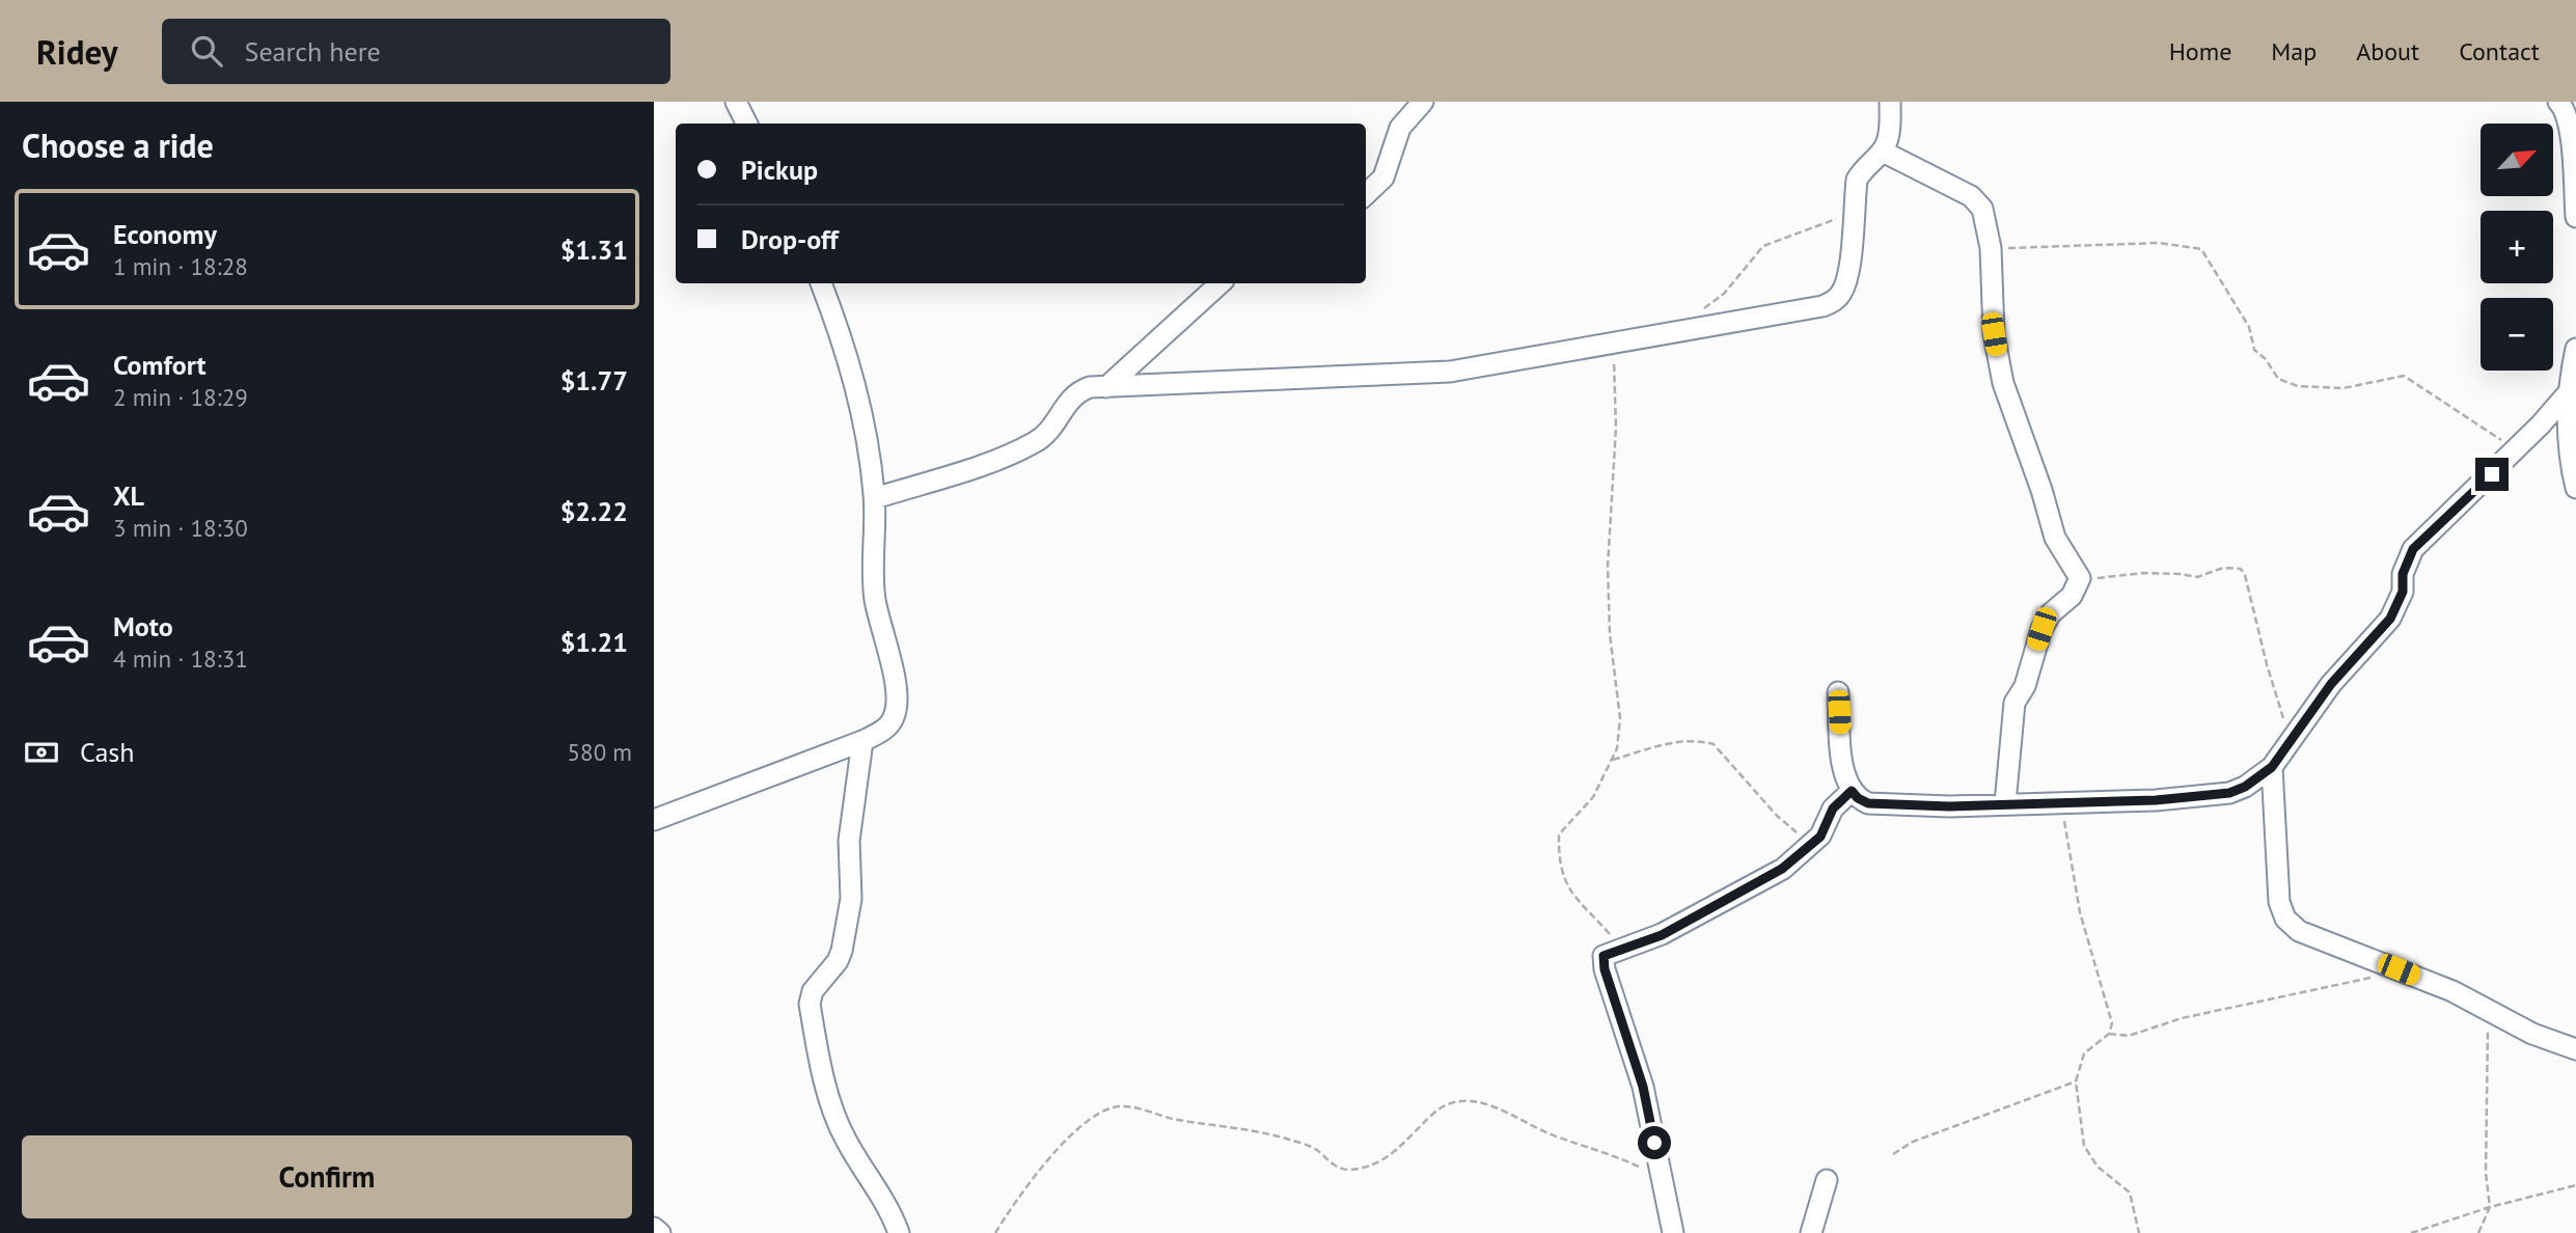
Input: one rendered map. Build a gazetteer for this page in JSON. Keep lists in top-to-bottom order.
{
  "north": "top right",
  "page": {
    "header": "Ridey",
    "search": "Search here",
    "nav": [
      "Home",
      "Map",
      "About",
      "Contact"
    ],
    "heading": "Choose a ride",
    "map_buttons": ["+", "−"],
    "banner": ["Pickup", "Drop-off"],
    "list": [
      {
        "name": "Economy",
        "note": "1 min · 18:28",
        "value": "$1.31"
      },
      {
        "name": "Comfort",
        "note": "2 min · 18:29",
        "value": "$1.77"
      },
      {
        "name": "XL",
        "note": "3 min · 18:30",
        "value": "$2.22"
      },
      {
        "name": "Moto",
        "note": "4 min · 18:31",
        "value": "$1.21"
      }
    ],
    "pay": ["Cash", "580 m"],
    "buttons": "Confirm"
  }
}
